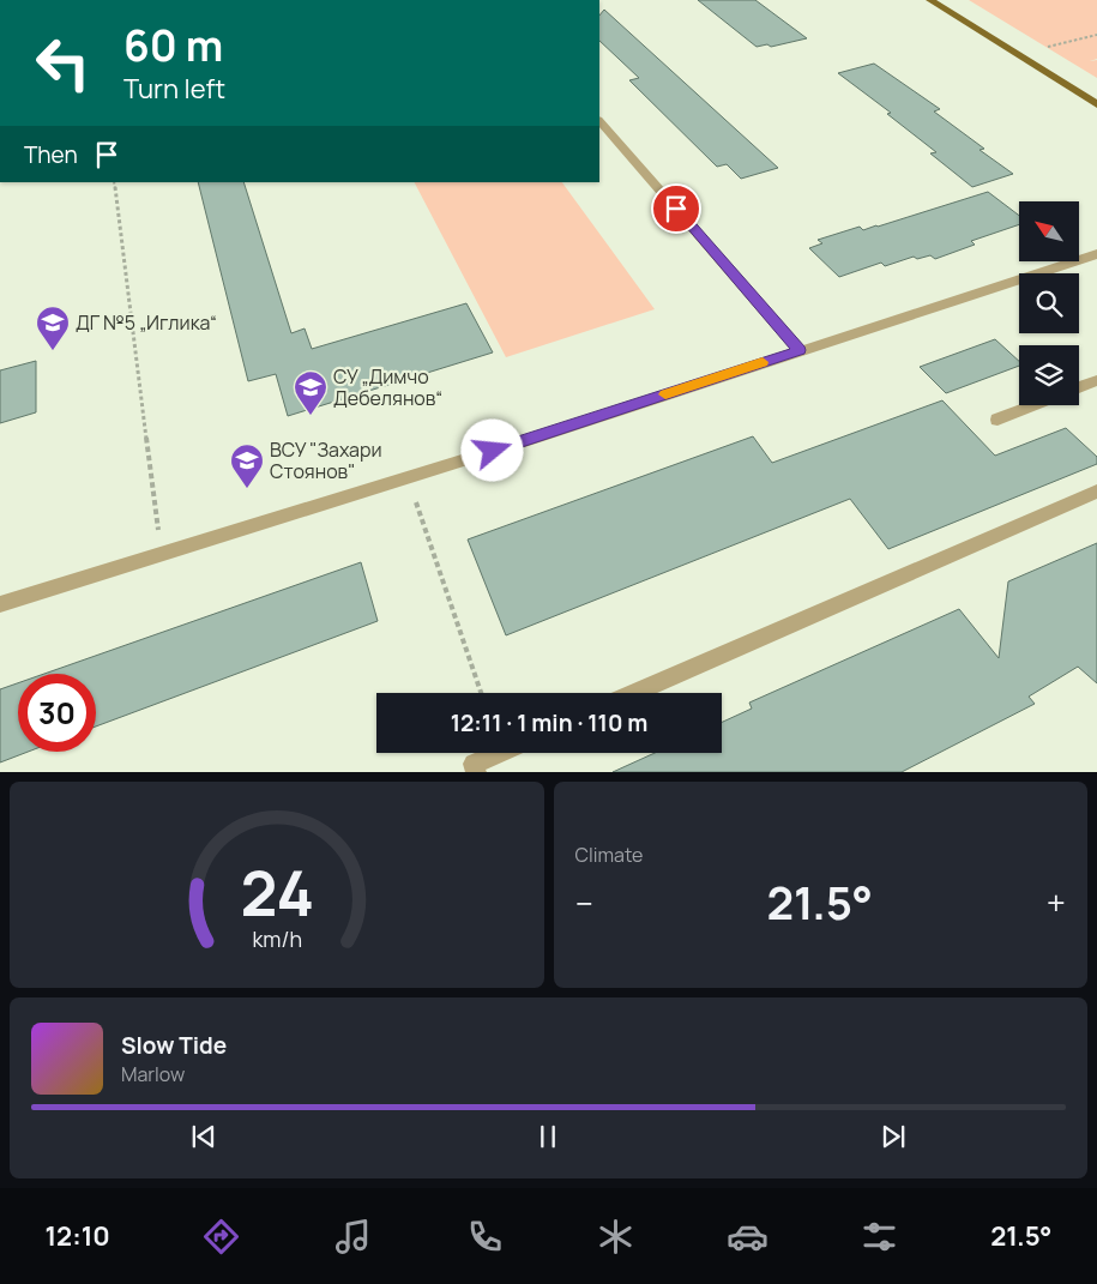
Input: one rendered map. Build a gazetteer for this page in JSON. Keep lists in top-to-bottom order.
{
  "places": {
    "school or university": ["ДГ №5 „Иглика“", "СУ „Димчо Дебелянов“", "ВСУ \"Захари Стоянов\""]
  },
  "north": "top left",
  "page": {
    "turn": ["60 m", "Turn left"],
    "then": "Then",
    "limit": "30",
    "trip": "12:11 · 1 min · 110 m",
    "tile": "Climate",
    "heat": ["−", "21.5°", "+"],
    "song": ["Slow Tide", "Marlow"],
    "tabs": ["12:10", "21.5°"],
    "gauge": ["24", "km/h"]
  }
}
